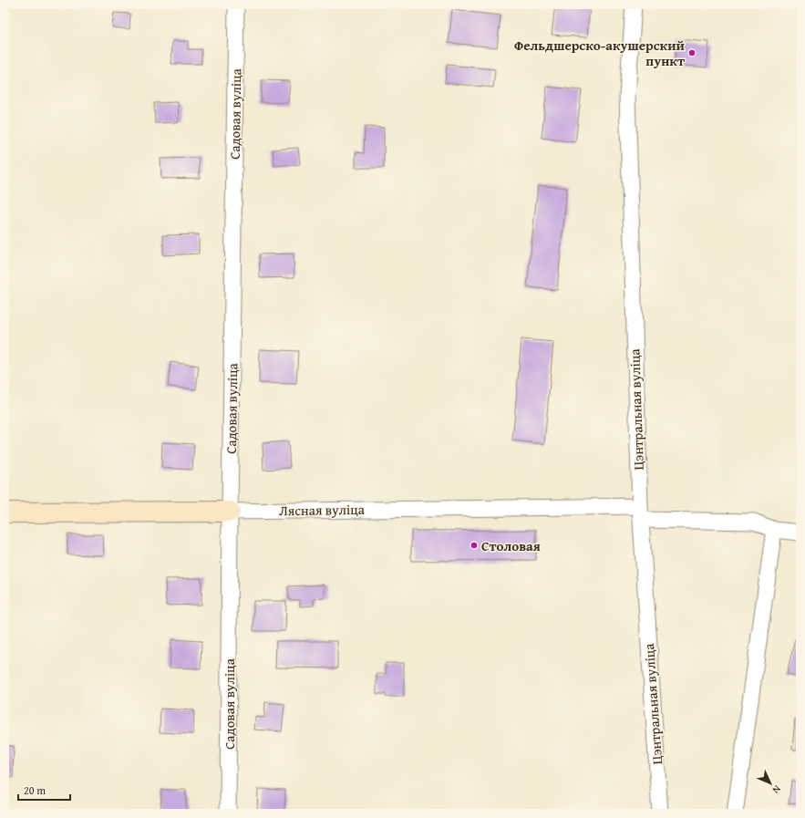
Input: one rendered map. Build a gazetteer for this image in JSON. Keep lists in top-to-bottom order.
{
  "streets": {
    "street": ["Садовая вуліца", "Цэнтральная вуліца", "Лясная вуліца"]
  },
  "crossings": [
    ["Садовая вуліца", "Лясная вуліца"],
    ["Цэнтральная вуліца", "Лясная вуліца"]
  ],
  "places": ["Фельдшерско-акушерский пункт", "Столовая"],
  "scale_bar": "20 m",
  "north": "bottom right"
}
